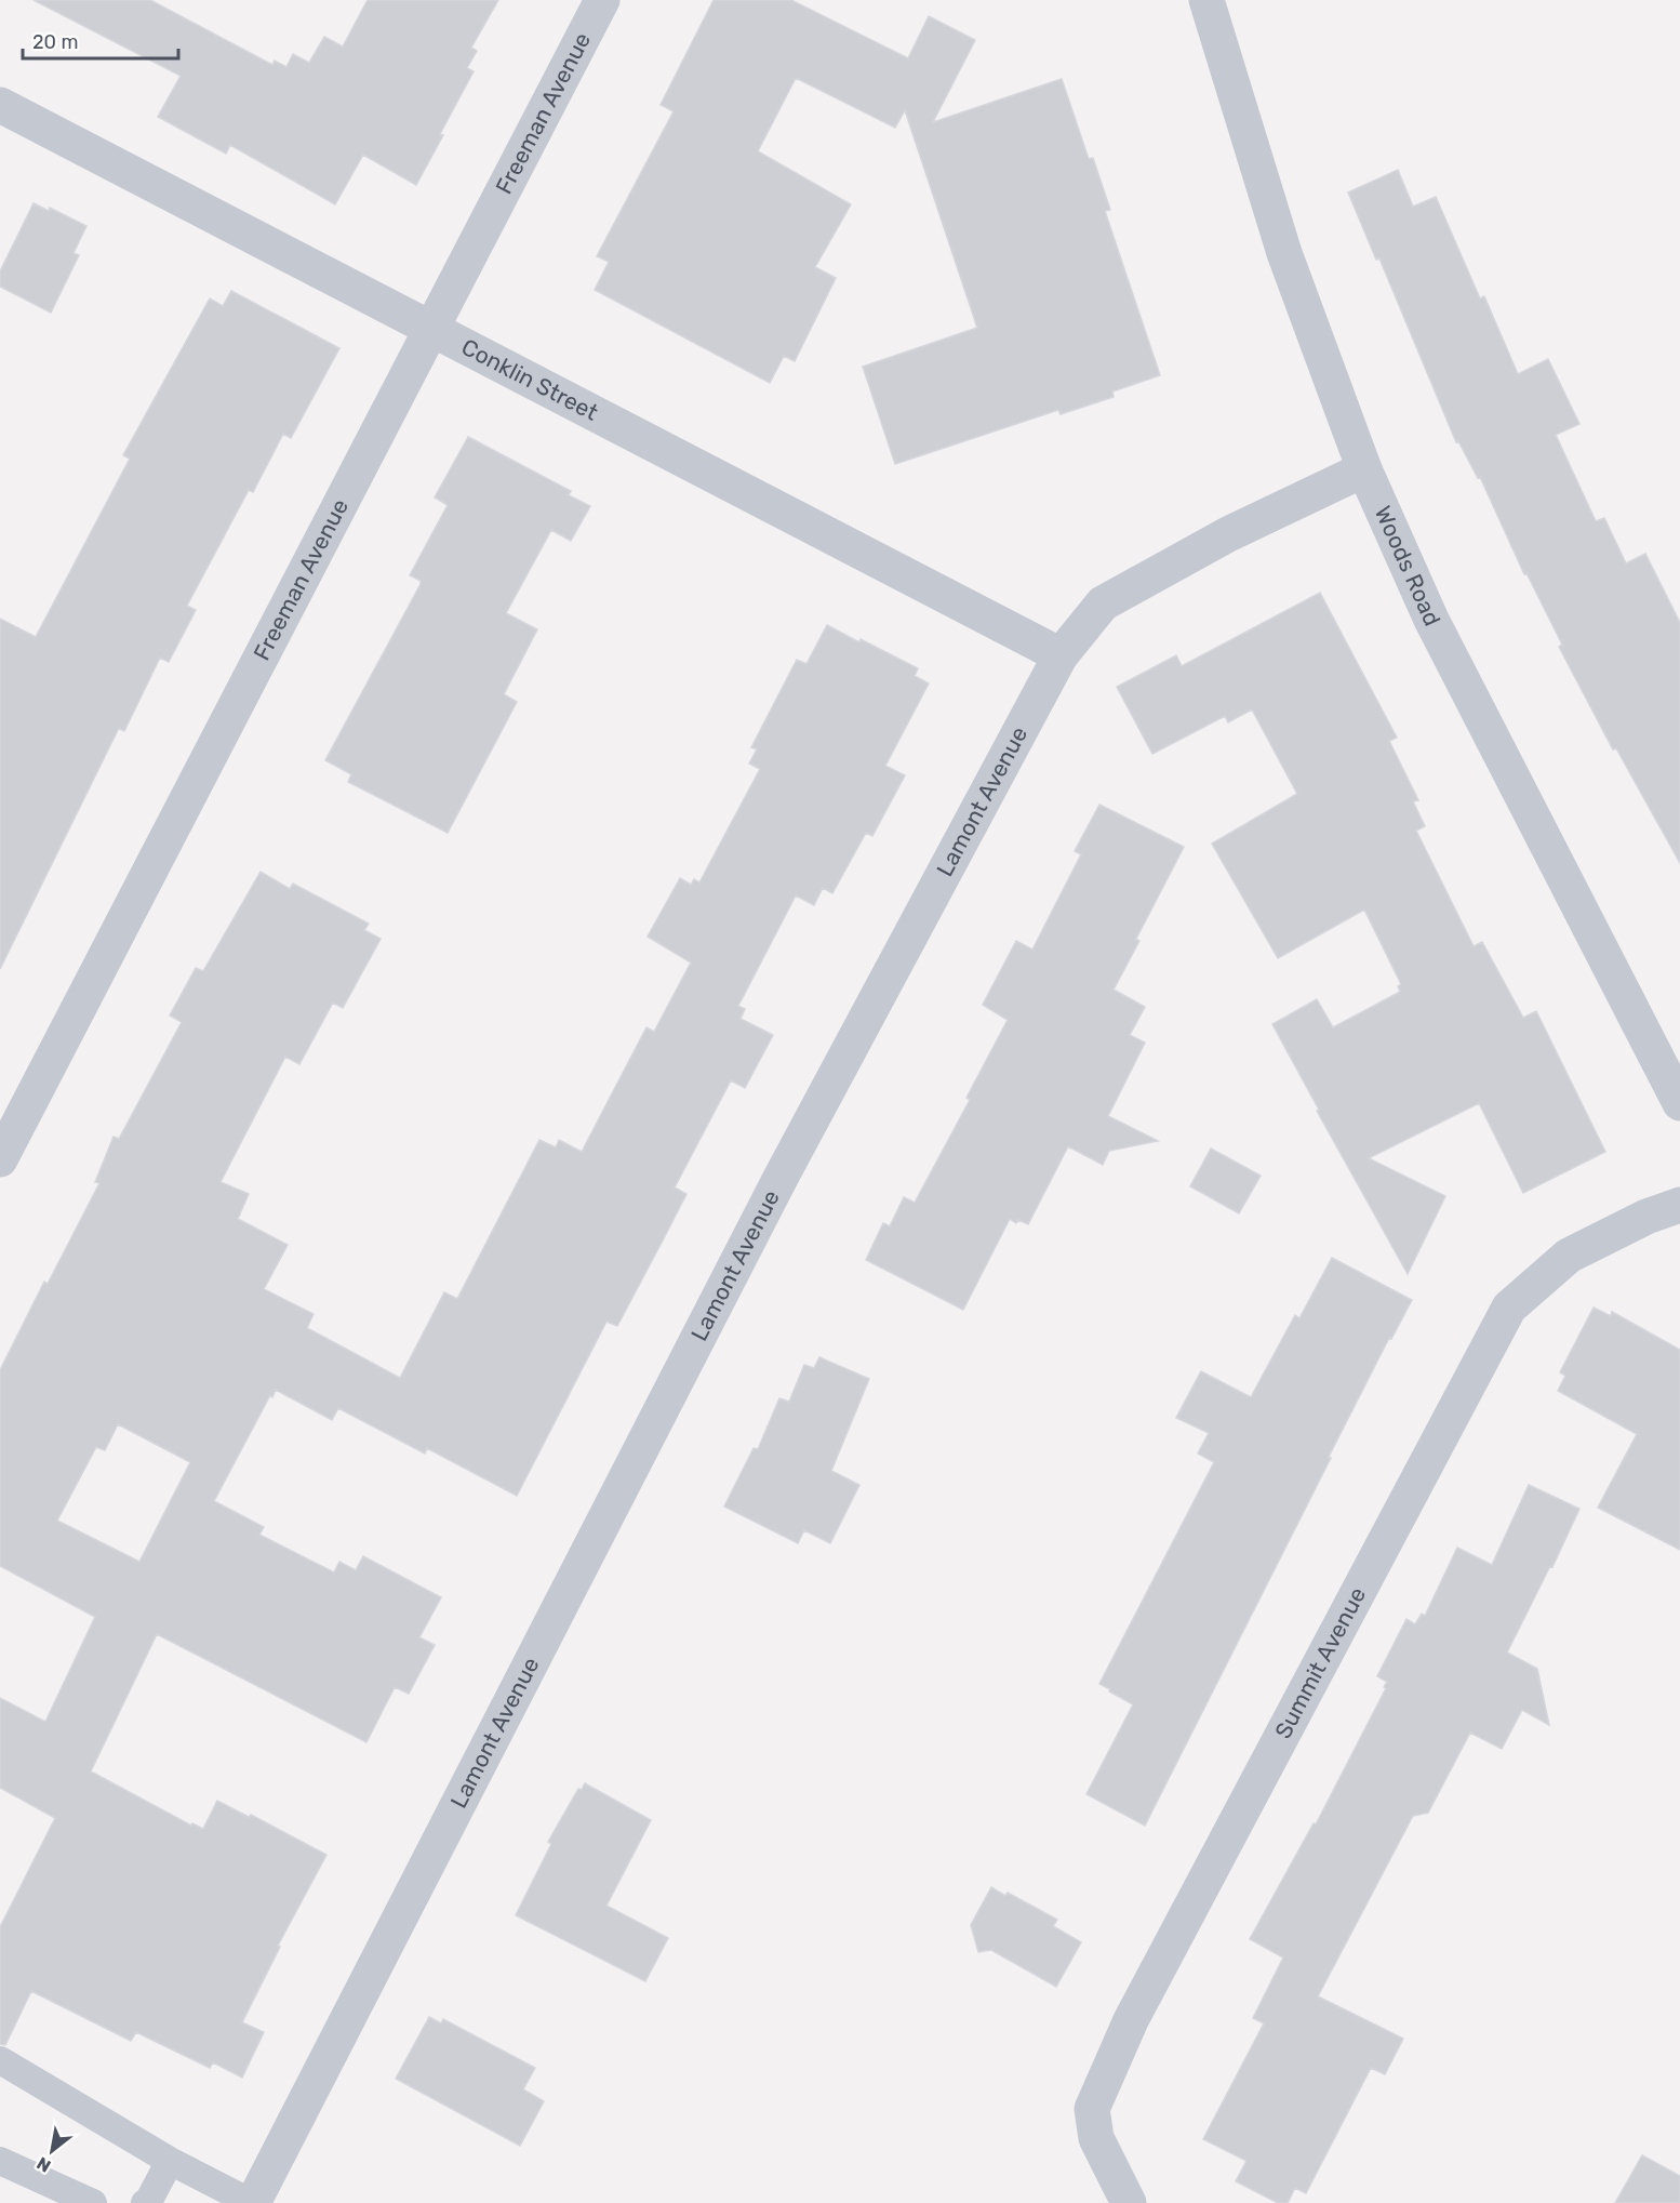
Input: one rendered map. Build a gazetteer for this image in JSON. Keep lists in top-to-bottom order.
{
  "streets": {
    "street": [
      "Freeman Avenue",
      "Conklin Street",
      "Woods Road",
      "Lamont Avenue",
      "Summit Avenue"
    ]
  },
  "crossings": [
    ["Freeman Avenue", "Conklin Street"],
    ["Conklin Street", "Lamont Avenue"],
    ["Woods Road", "Lamont Avenue"]
  ],
  "scale_bar": "20 m",
  "north": "bottom left"
}
